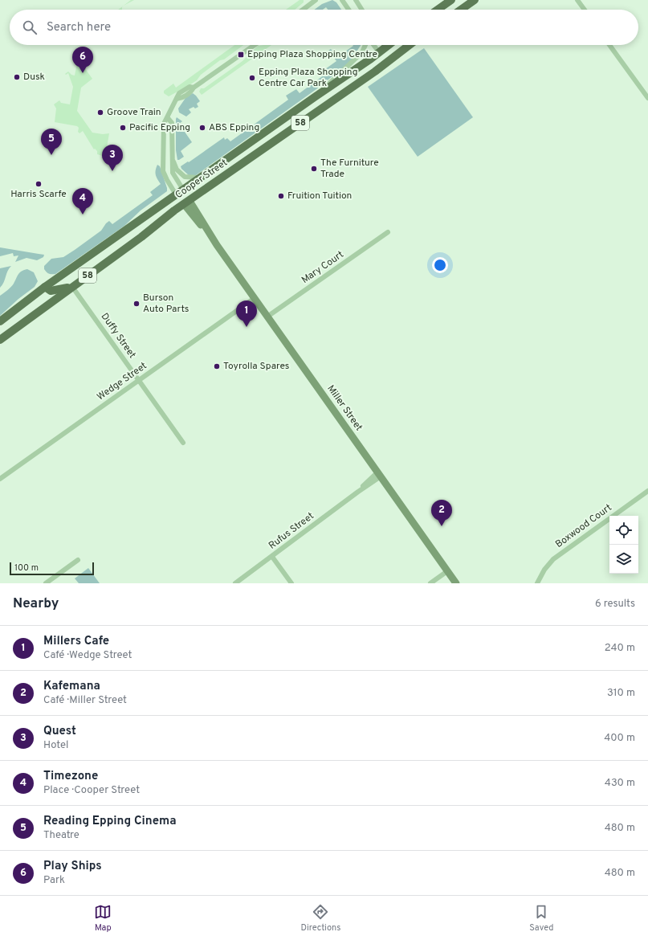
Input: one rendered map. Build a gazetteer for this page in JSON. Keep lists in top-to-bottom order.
{
  "streets": {
    "main road": ["58", "Cooper Street"],
    "street": [
      "Mary Court",
      "Duffy Street",
      "Wedge Street",
      "Miller Street",
      "Boxwood Court",
      "Rufus Street"
    ]
  },
  "crossings": [
    ["Cooper Street", "Duffy Street"],
    ["Cooper Street", "Miller Street"],
    ["Mary Court", "Miller Street"],
    ["Duffy Street", "Wedge Street"],
    ["Wedge Street", "Miller Street"],
    ["Miller Street", "Rufus Street"]
  ],
  "places": {
    "transit": ["Epping Plaza Shopping Centre"],
    "other": [
      "Dusk",
      "Epping Plaza Shopping Centre Car Park",
      "Groove Train",
      "Pacific Epping",
      "ABS Epping",
      "The Furniture Trade",
      "Harris Scarfe",
      "Fruition Tuition",
      "Burson Auto Parts",
      "Toyrolla Spares"
    ]
  },
  "scale_bar": "100 m",
  "page": {
    "search": "Search here",
    "pins": [
      "6",
      "5",
      "3",
      "4",
      "1",
      "2"
    ],
    "scale": "100 m",
    "heading": ["Nearby", "6 results"],
    "list": [
      {
        "mark": "1",
        "name": "Millers Cafe",
        "note": "Café · Wedge Street",
        "value": "240 m"
      },
      {
        "mark": "2",
        "name": "Kafemana",
        "note": "Café · Miller Street",
        "value": "310 m"
      },
      {
        "mark": "3",
        "name": "Quest",
        "note": "Hotel",
        "value": "400 m"
      },
      {
        "mark": "4",
        "name": "Timezone",
        "note": "Place · Cooper Street",
        "value": "430 m"
      },
      {
        "mark": "5",
        "name": "Reading Epping Cinema",
        "note": "Theatre",
        "value": "480 m"
      },
      {
        "mark": "6",
        "name": "Play Ships",
        "note": "Park",
        "value": "480 m"
      }
    ],
    "nav": ["Map", "Directions", "Saved"]
  }
}
